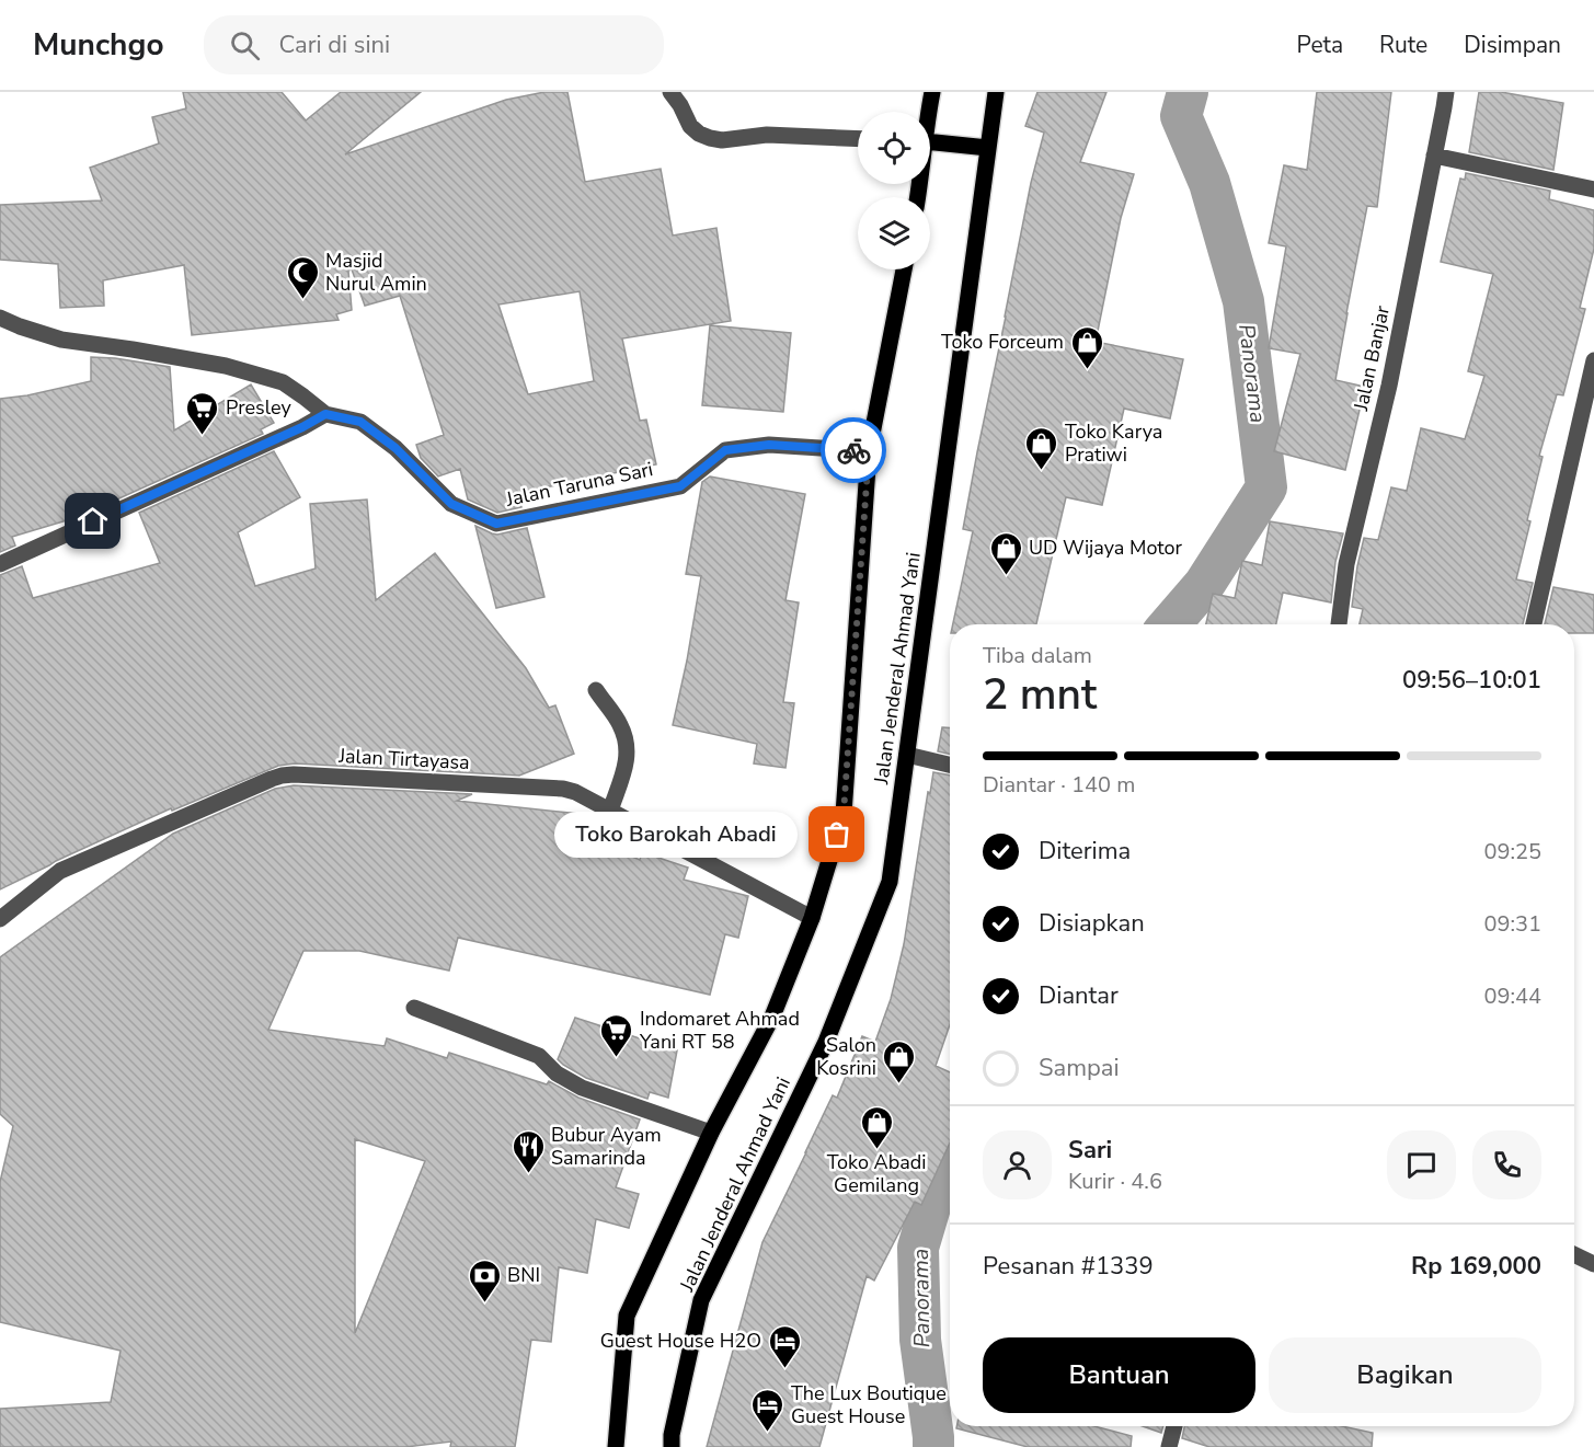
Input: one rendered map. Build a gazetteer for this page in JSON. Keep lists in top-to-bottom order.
{
  "streets": {
    "main road": ["Jalan Jenderal Ahmad Yani"],
    "street": ["Jalan Banjar", "Jalan Taruna Sari", "Jalan Tirtayasa"]
  },
  "crossings": [
    ["Jalan Taruna Sari", "Jalan Jenderal Ahmad Yani"],
    ["Jalan Jenderal Ahmad Yani", "Jalan Tirtayasa"]
  ],
  "water": ["Panorama"],
  "places": {
    "mosque": ["Masjid Nurul Amin"],
    "shop": [
      "Toko Forceum",
      "Toko Karya Pratiwi",
      "UD Wijaya Motor",
      "Salon Kosrini",
      "Toko Abadi Gemilang"
    ],
    "supermarket": ["Presley", "Indomaret Ahmad Yani RT 58"],
    "other": ["Toko Barokah Abadi"],
    "restaurant": ["Bubur Ayam Samarinda"],
    "bank": ["BNI"],
    "hotel": ["Guest House H2O", "The Lux Boutique Guest House"]
  },
  "page": {
    "header": "Munchgo",
    "search": "Cari di sini",
    "nav": ["Peta", "Rute", "Disimpan"],
    "heading": ["2 mnt", "Tiba dalam", "09:56–10:01"],
    "panel": [
      "Sari",
      "Kurir · 4.6",
      "Pesanan #1339",
      "Rp 169,000"
    ],
    "bar": "Diantar · 140 m",
    "bubble": "Toko Barokah Abadi",
    "list": [
      ["Diterima", "09:25"],
      ["Disiapkan", "09:31"],
      ["Diantar", "09:44"],
      "Sampai"
    ],
    "buttons": ["Bantuan", "Bagikan"]
  }
}
